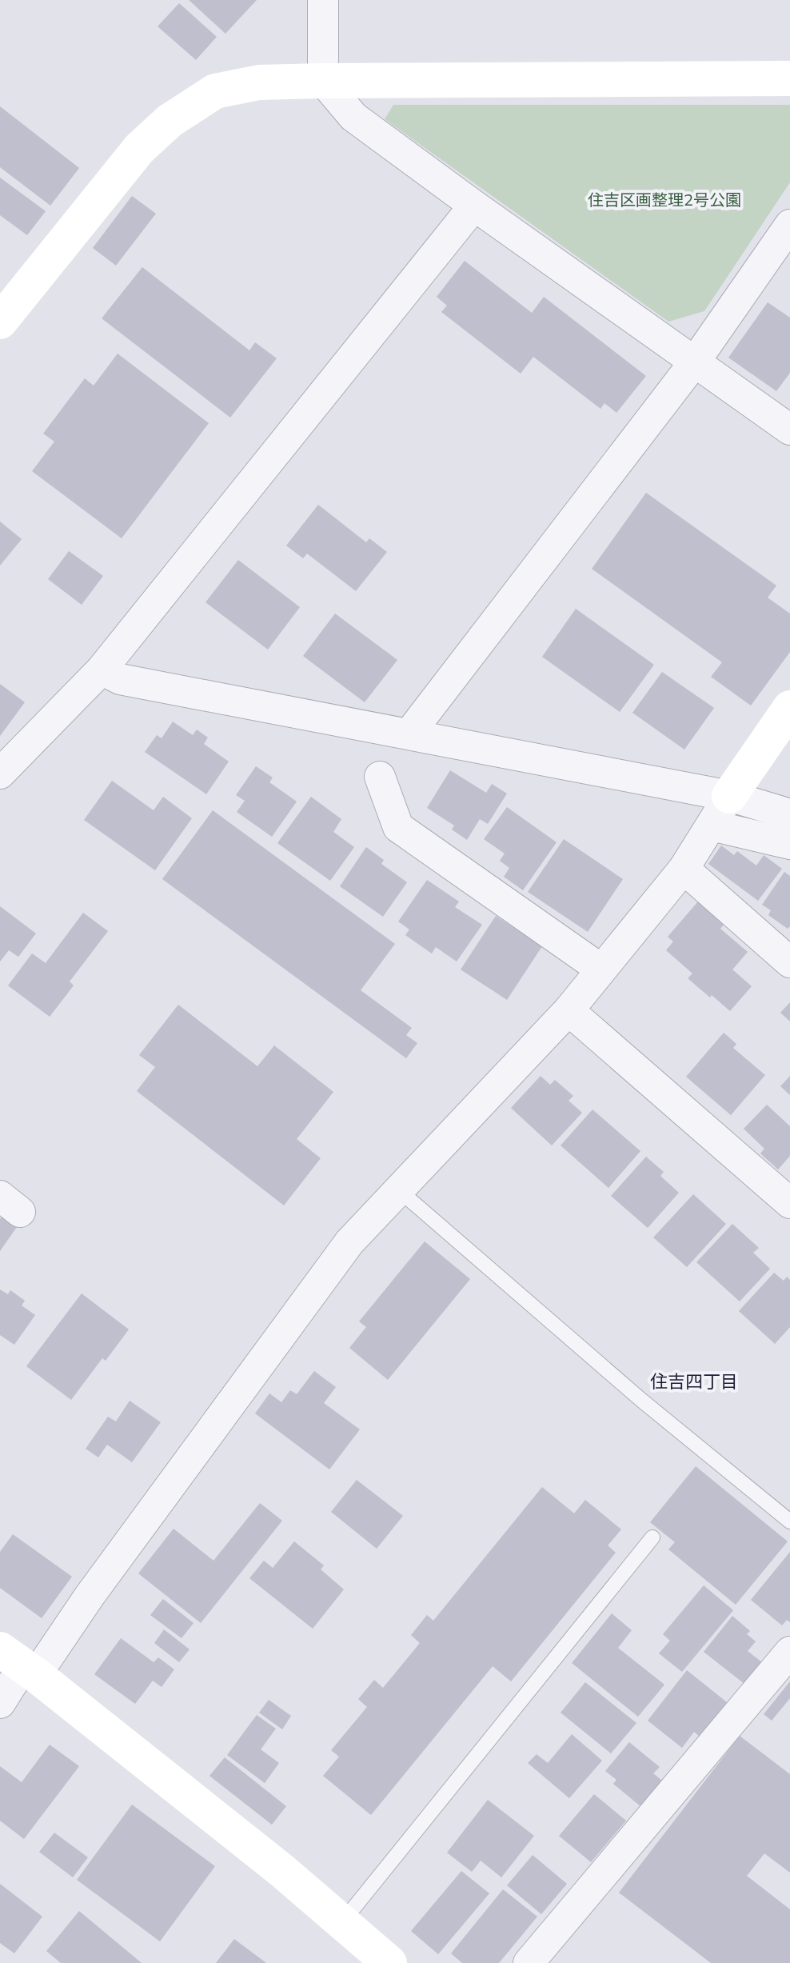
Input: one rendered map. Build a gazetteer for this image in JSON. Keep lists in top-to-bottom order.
{
  "districts": ["住吉四丁目"],
  "parks": ["住吉区画整理2号公園"]
}
